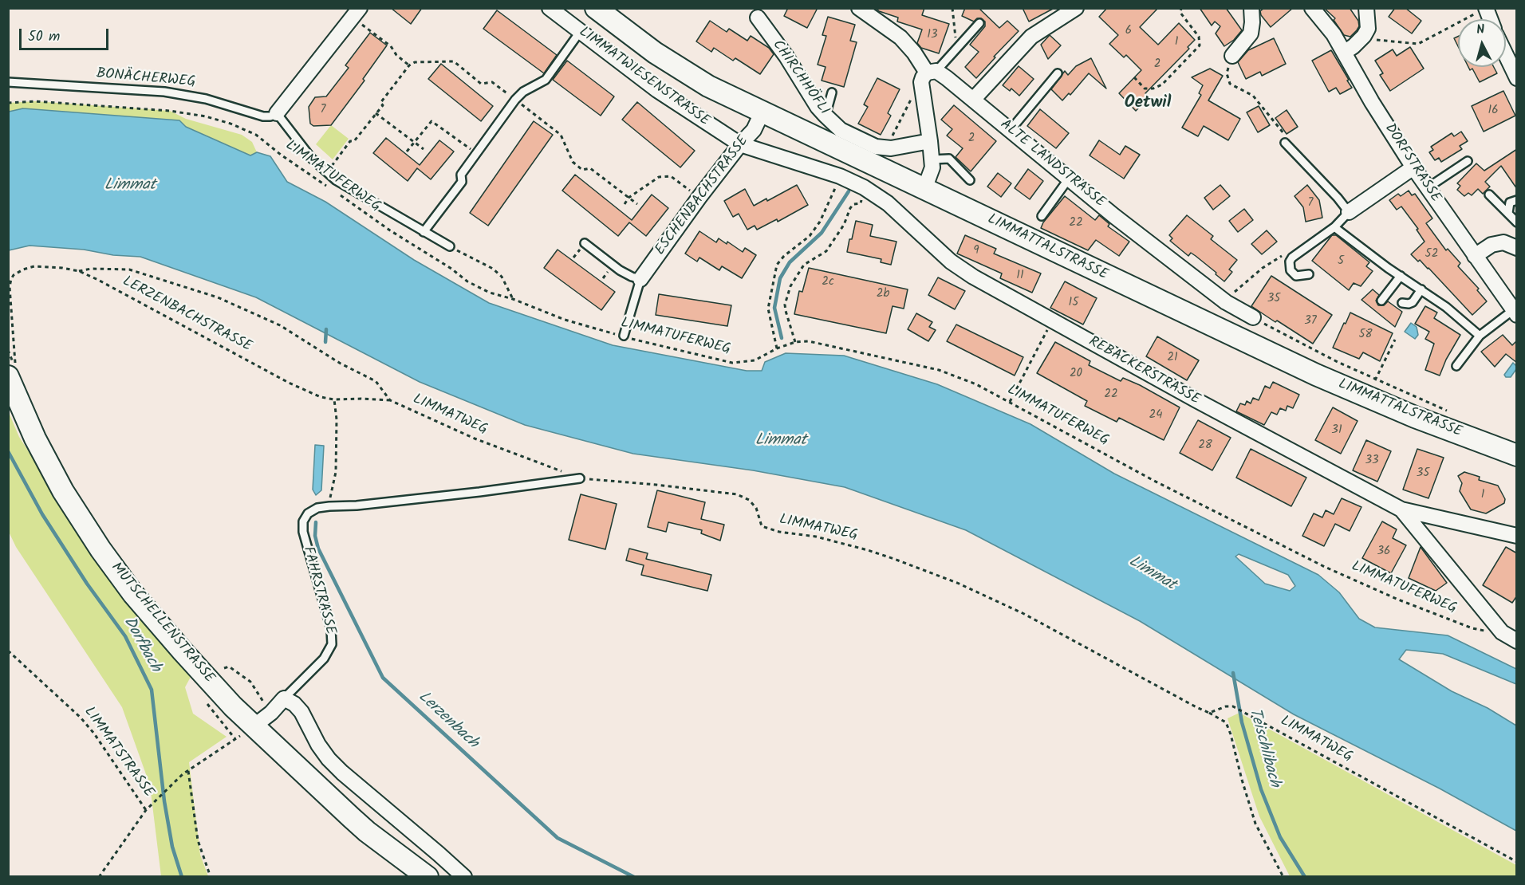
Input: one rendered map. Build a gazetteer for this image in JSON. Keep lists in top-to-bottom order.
{
  "streets": {
    "main road": ["LIMMATTALSTRASSE", "MUTSCHELLENSTRASSE"],
    "street": [
      "LIMMATWIESENSTRASSE",
      "CHIRCHHÖFLI",
      "DORFSTRASSE",
      "ALTE LANDSTRASSE",
      "ESCHENBACHSTRASSE",
      "REBACKERSTRASSE"
    ],
    "lane": ["BONÄCHERWEG", "FAHRSTRASSE"],
    "path": [
      "LIMMATUFERWEG",
      "LERZENBACHSTRASSE",
      "LIMMATWEG",
      "LIMMATSTRASSE"
    ]
  },
  "crossings": [
    ["LIMMATWIESENSTRASSE", "ESCHENBACHSTRASSE"],
    ["LIMMATWIESENSTRASSE", "REBACKERSTRASSE"],
    ["LIMMATUFERWEG", "REBACKERSTRASSE"],
    ["ESCHENBACHSTRASSE", "LIMMATTALSTRASSE"],
    ["ESCHENBACHSTRASSE", "REBACKERSTRASSE"],
    ["LERZENBACHSTRASSE", "LIMMATWEG"],
    ["LIMMATWEG", "FAHRSTRASSE"]
  ],
  "districts": ["Oetwil"],
  "water": [
    "Limmat",
    "Dorfbach",
    "Lerzenbach",
    "Teischlibach"
  ],
  "house_numbers": [
    "6",
    "13",
    "1",
    "2",
    "7",
    "16",
    "2",
    "7",
    "22",
    "9",
    "52",
    "5",
    "11",
    "2c",
    "2b",
    "35",
    "15",
    "37",
    "58",
    "21",
    "20",
    "22",
    "24",
    "31",
    "28",
    "33",
    "35",
    "1",
    "36"
  ],
  "scale_bar": "50 m",
  "north": "top"
}
